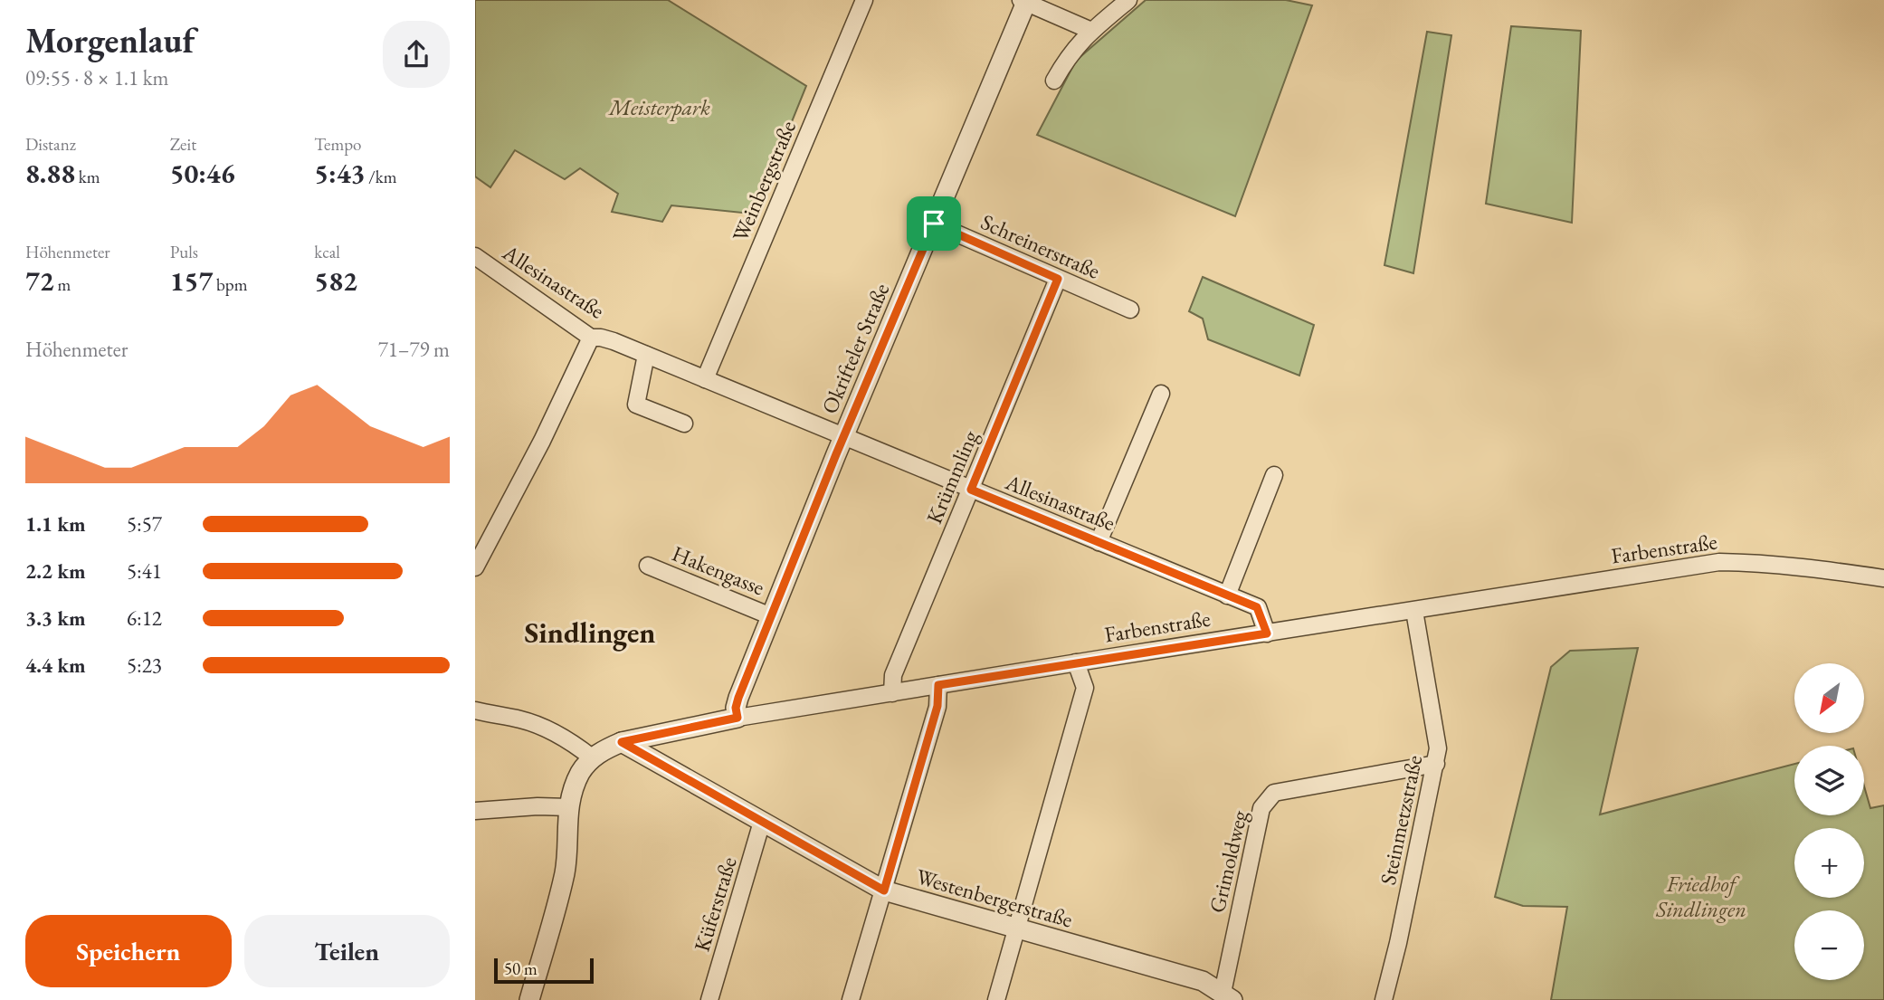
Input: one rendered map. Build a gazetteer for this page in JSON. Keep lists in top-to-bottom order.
{
  "streets": {
    "street": [
      "Weinbergstraße",
      "Schreinerstraße",
      "Allesinastraße",
      "Okrifteler Straße",
      "Krümmling",
      "Farbenstraße",
      "Hakengasse",
      "Steinmetzstraße",
      "Grimoldweg",
      "Westenbergerstraße",
      "Küferstraße"
    ]
  },
  "crossings": [
    ["Weinbergstraße", "Allesinastraße"],
    ["Schreinerstraße", "Okrifteler Straße"],
    ["Schreinerstraße", "Krümmling"],
    ["Allesinastraße", "Okrifteler Straße"],
    ["Allesinastraße", "Krümmling"],
    ["Allesinastraße", "Farbenstraße"],
    ["Okrifteler Straße", "Farbenstraße"],
    ["Okrifteler Straße", "Hakengasse"],
    ["Krümmling", "Farbenstraße"],
    ["Farbenstraße", "Steinmetzstraße"],
    ["Farbenstraße", "Westenbergerstraße"],
    ["Steinmetzstraße", "Grimoldweg"],
    ["Grimoldweg", "Westenbergerstraße"],
    ["Westenbergerstraße", "Küferstraße"]
  ],
  "districts": ["Sindlingen"],
  "parks": ["Meisterpark", "Friedhof Sindlingen"],
  "scale_bar": "50 m",
  "north": "bottom left",
  "page": {
    "heading": ["Morgenlauf", "09:55 · 8 × 1.1 km"],
    "stats": [
      ["Distanz", "8.88 km"],
      ["Zeit", "50:46"],
      ["Tempo", "5:43 /km"],
      ["Höhenmeter", "72 m"],
      ["Puls", "157 bpm"],
      ["kcal", "582"]
    ],
    "chart": ["Höhenmeter", "71–79 m"],
    "list": [
      {
        "name": "1.1 km",
        "note": "5:57"
      },
      {
        "name": "2.2 km",
        "note": "5:41"
      },
      {
        "name": "3.3 km",
        "note": "6:12"
      },
      {
        "name": "4.4 km",
        "note": "5:23"
      }
    ],
    "map_buttons": ["+", "−"],
    "buttons": ["Speichern", "Teilen"],
    "scale": "50 m"
  }
}
